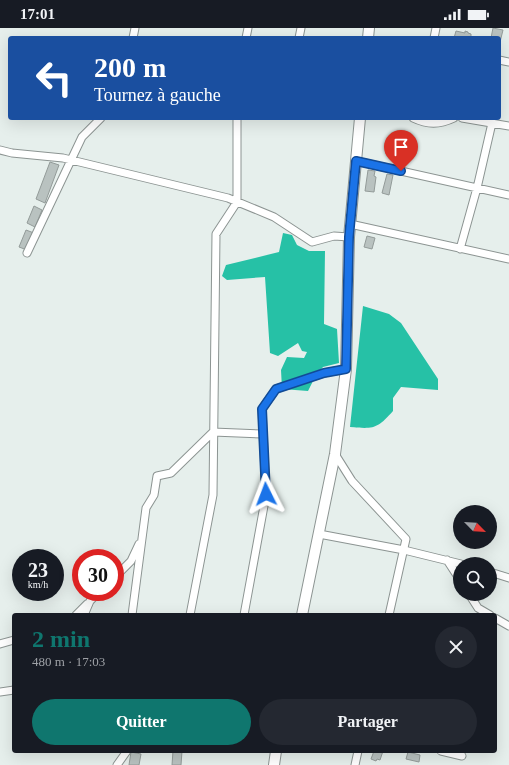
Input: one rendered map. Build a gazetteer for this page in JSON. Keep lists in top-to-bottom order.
{
  "north": "bottom right",
  "page": {
    "status": "17:01",
    "turn": ["200 m", "Tournez à gauche"],
    "speed": "23 km/h",
    "limit": "30",
    "heading": ["2 min", "480 m · 17:03"],
    "buttons": ["Quitter", "Partager"]
  }
}
